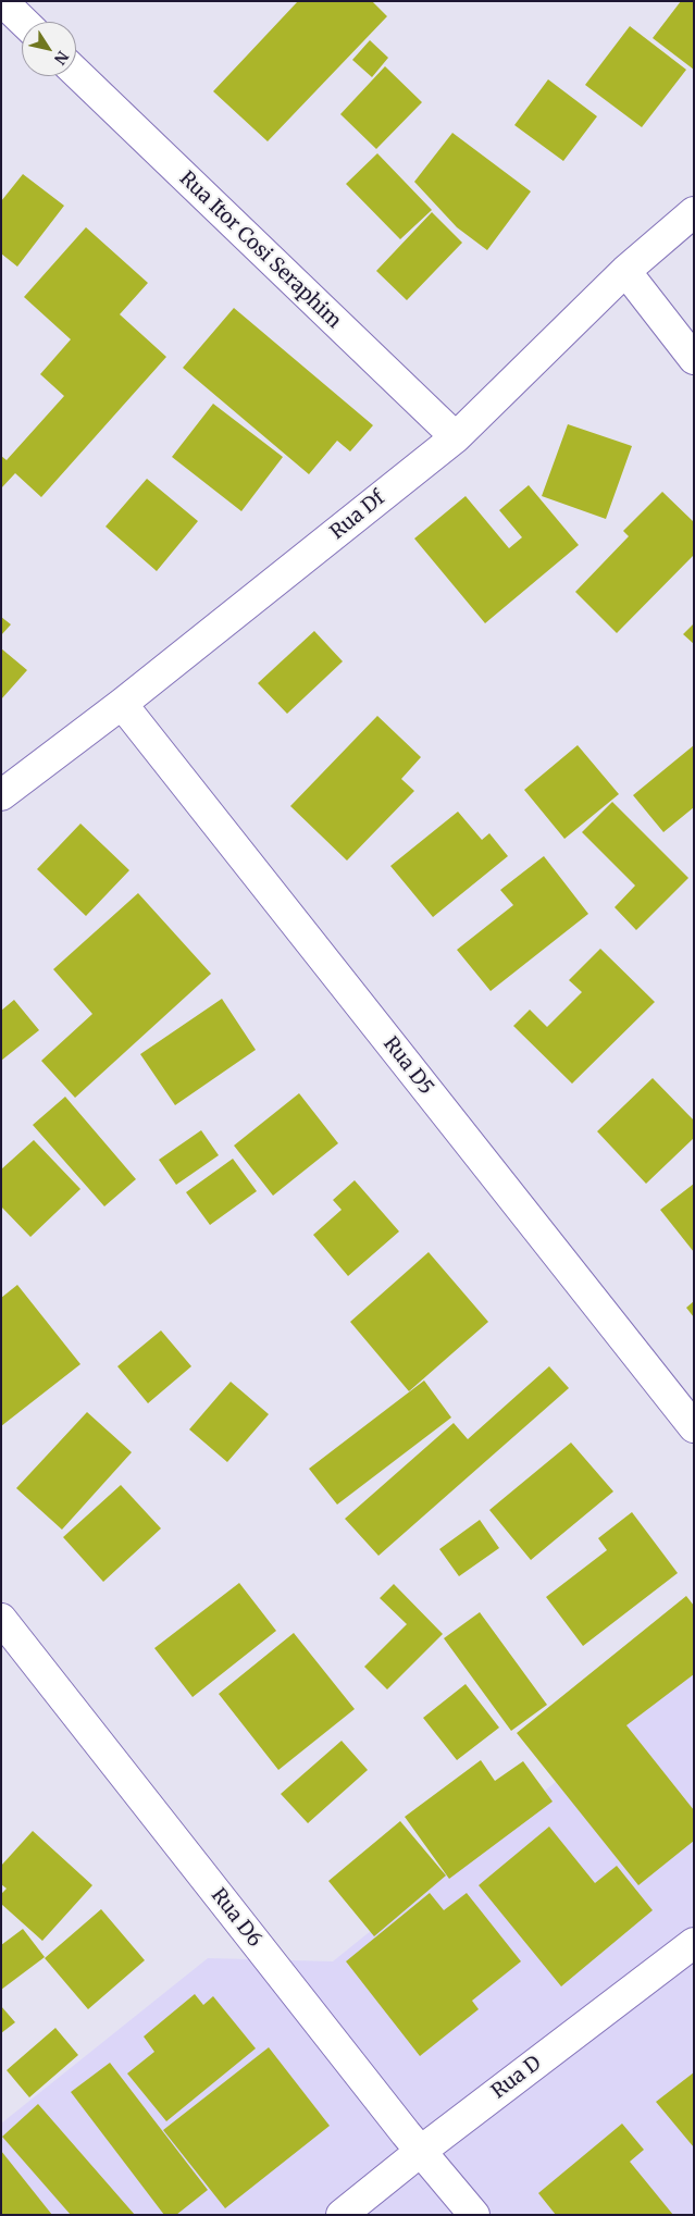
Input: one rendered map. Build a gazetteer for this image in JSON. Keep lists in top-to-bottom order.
{
  "streets": {
    "street": [
      "Rua Itor Cosi Seraphim",
      "Rua Df",
      "Rua D5",
      "Rua D6",
      "Rua D"
    ]
  },
  "crossings": [
    ["Rua Itor Cosi Seraphim", "Rua Df"],
    ["Rua Df", "Rua D5"],
    ["Rua D6", "Rua D"]
  ],
  "north": "bottom right"
}
